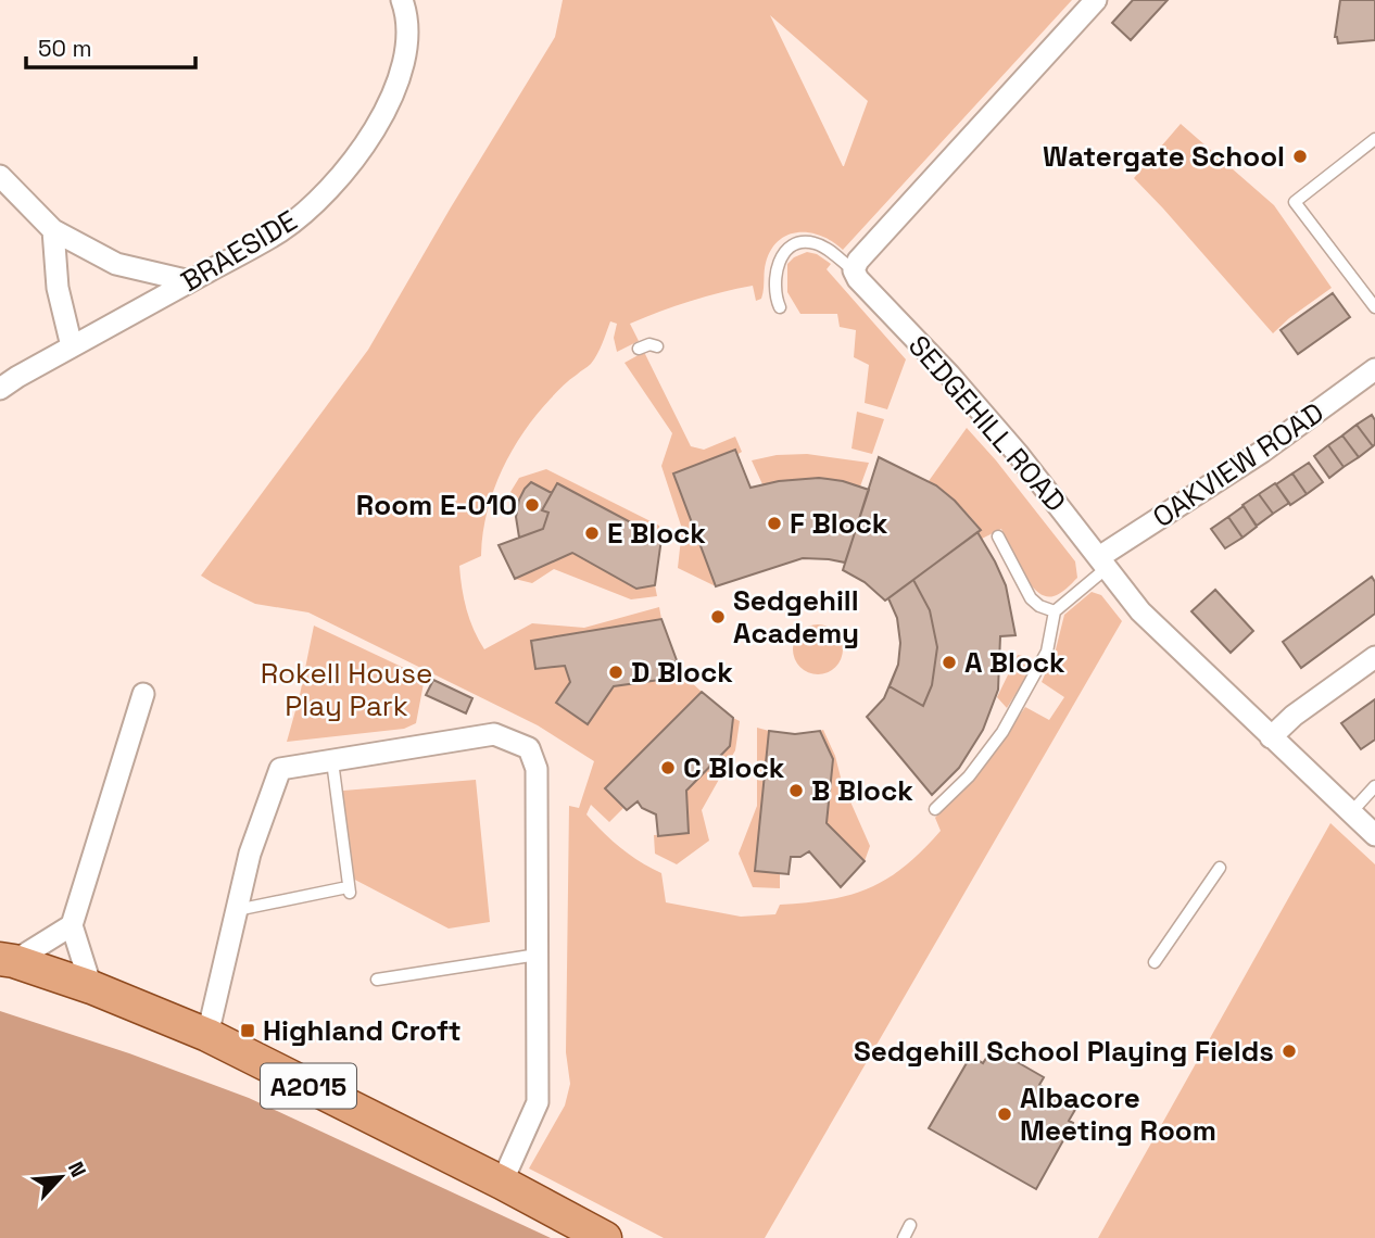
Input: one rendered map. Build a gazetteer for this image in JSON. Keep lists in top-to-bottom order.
{
  "streets": {
    "main road": ["A2015"],
    "street": ["BRAESIDE", "SEDGEHILL ROAD", "OAKVIEW ROAD"]
  },
  "crossings": [
    ["SEDGEHILL ROAD", "OAKVIEW ROAD"]
  ],
  "parks": ["Rokell House Play Park"],
  "places": {
    "other": [
      "Watergate School",
      "Room E-010",
      "F Block",
      "E Block",
      "Sedgehill Academy",
      "A Block",
      "D Block",
      "C Block",
      "B Block",
      "Sedgehill School Playing Fields",
      "Albacore Meeting Room"
    ],
    "transit": ["Highland Croft"]
  },
  "scale_bar": "50 m",
  "north": "top right"
}
